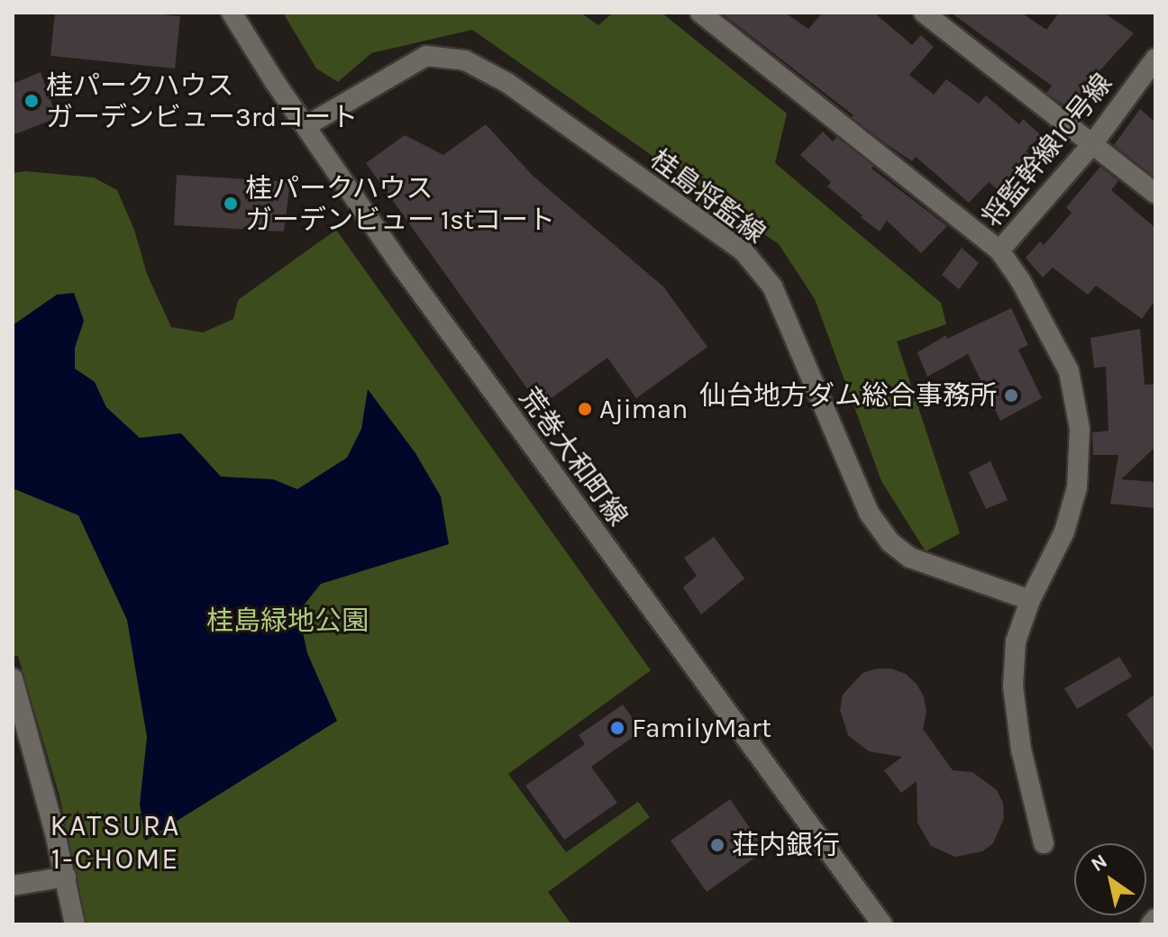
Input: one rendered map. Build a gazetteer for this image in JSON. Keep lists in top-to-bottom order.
{
  "streets": {
    "street": ["将監幹線10号線", "桂島将監線", "荒巻大和町線"]
  },
  "crossings": [
    ["将監幹線10号線", "桂島将監線"],
    ["桂島将監線", "荒巻大和町線"]
  ],
  "districts": ["KATSURA 1-CHOME"],
  "parks": ["桂島緑地公園"],
  "places": [
    "桂パークハウス ガーデンビュー3rdコート",
    "桂パークハウス ガーデンビュー 1stコート",
    "仙台地方ダム総合事務所",
    "Ajiman",
    "FamilyMart",
    "荘内銀行"
  ],
  "north": "top left"
}
